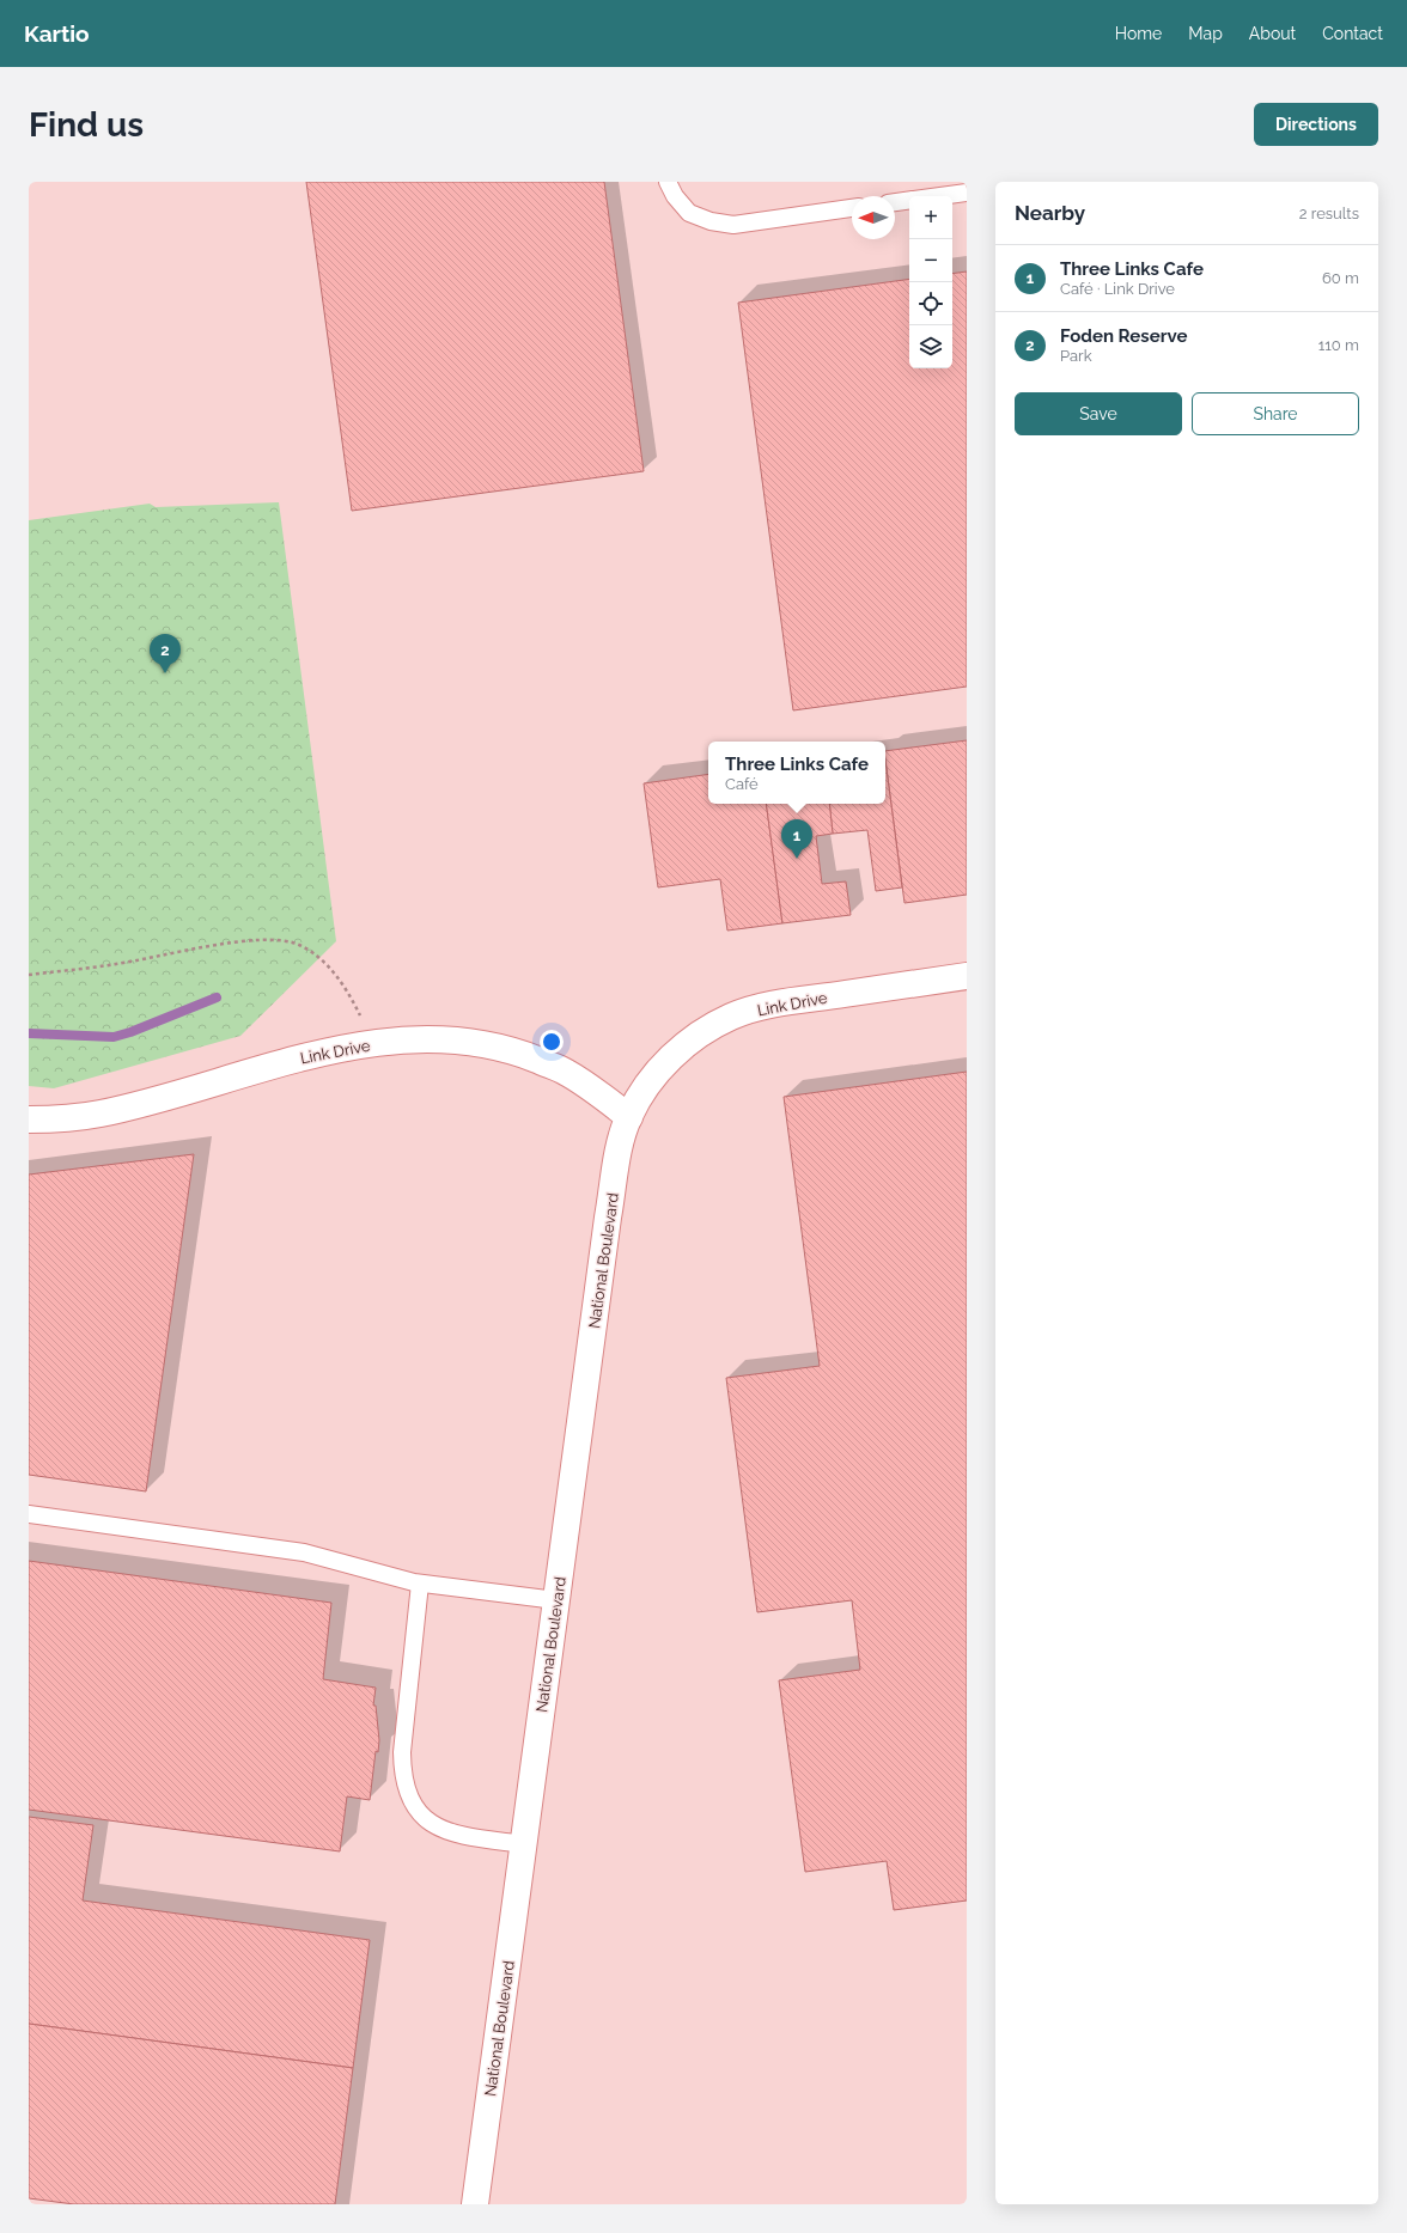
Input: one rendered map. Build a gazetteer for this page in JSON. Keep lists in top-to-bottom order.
{
  "streets": {
    "street": ["Link Drive", "National Boulevard"]
  },
  "crossings": [
    ["Link Drive", "National Boulevard"]
  ],
  "north": "left",
  "page": {
    "header": "Kartio",
    "nav": [
      "Home",
      "Map",
      "About",
      "Contact"
    ],
    "buttons": [
      "Directions",
      ["Save", "Share"]
    ],
    "title": "Find us",
    "heading": ["Nearby", "2 results"],
    "map_buttons": ["+", "−"],
    "list": [
      {
        "mark": "1",
        "name": "Three Links Cafe",
        "note": "Café · Link Drive",
        "value": "60 m"
      },
      {
        "mark": "2",
        "name": "Foden Reserve",
        "note": "Park",
        "value": "110 m"
      }
    ],
    "pins": ["2", "1"],
    "popup": ["Three Links Cafe", "Café"]
  }
}
